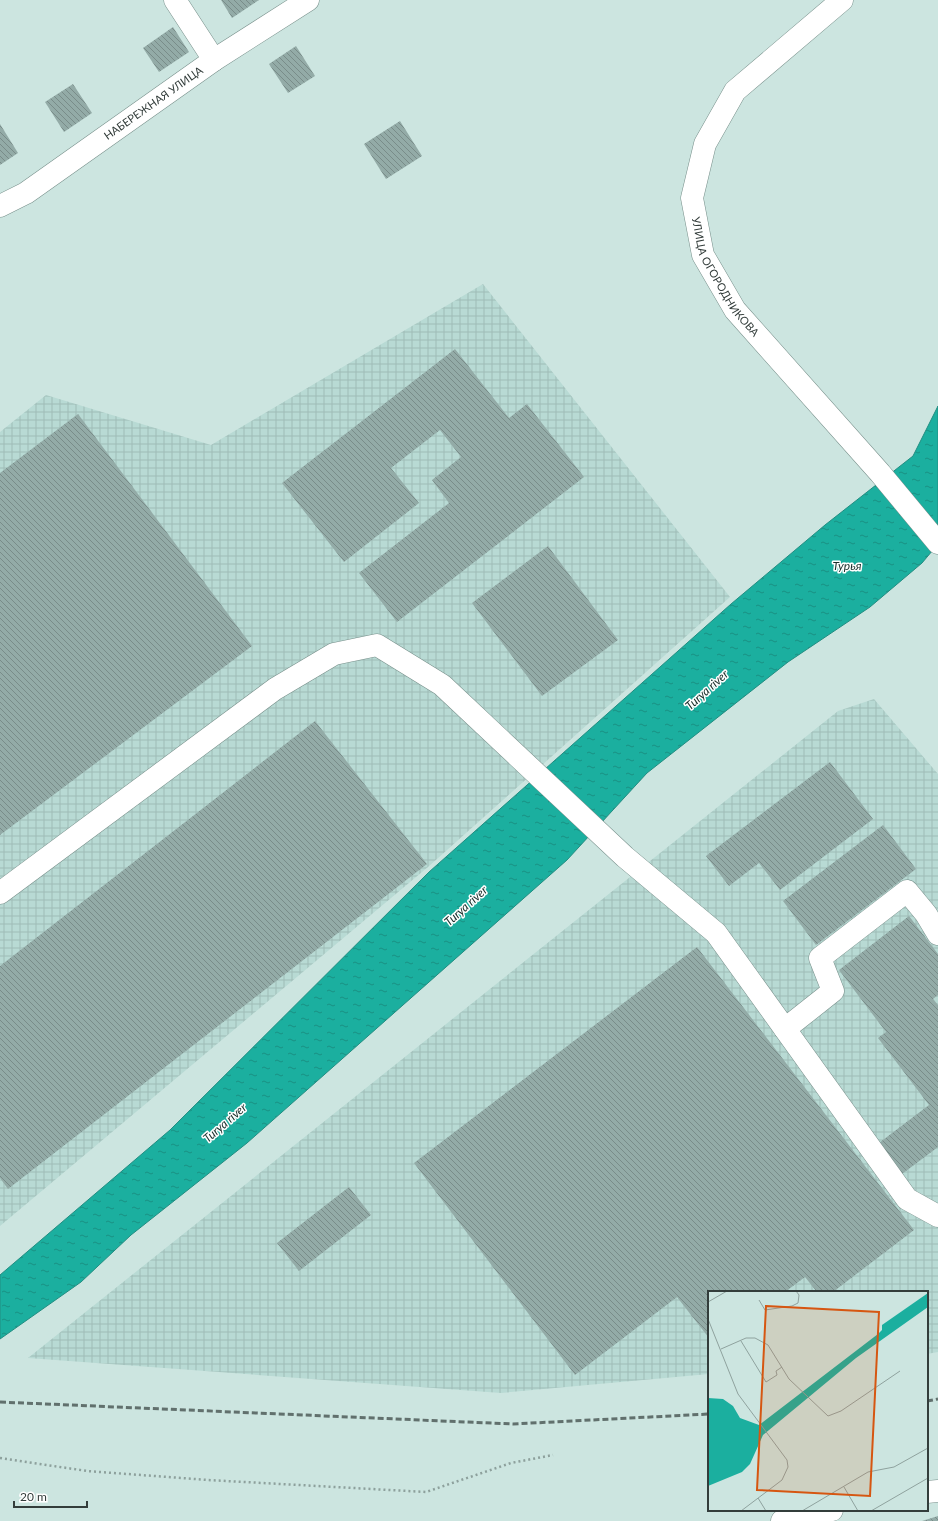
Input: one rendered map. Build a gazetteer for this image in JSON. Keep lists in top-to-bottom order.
{
  "streets": {
    "street": ["НАБЕРЕЖНАЯ УЛИЦА", "УЛИЦА ОГОРОДНИКОВА"]
  },
  "water": ["Турья", "Turya river"],
  "scale_bar": "20 m"
}
